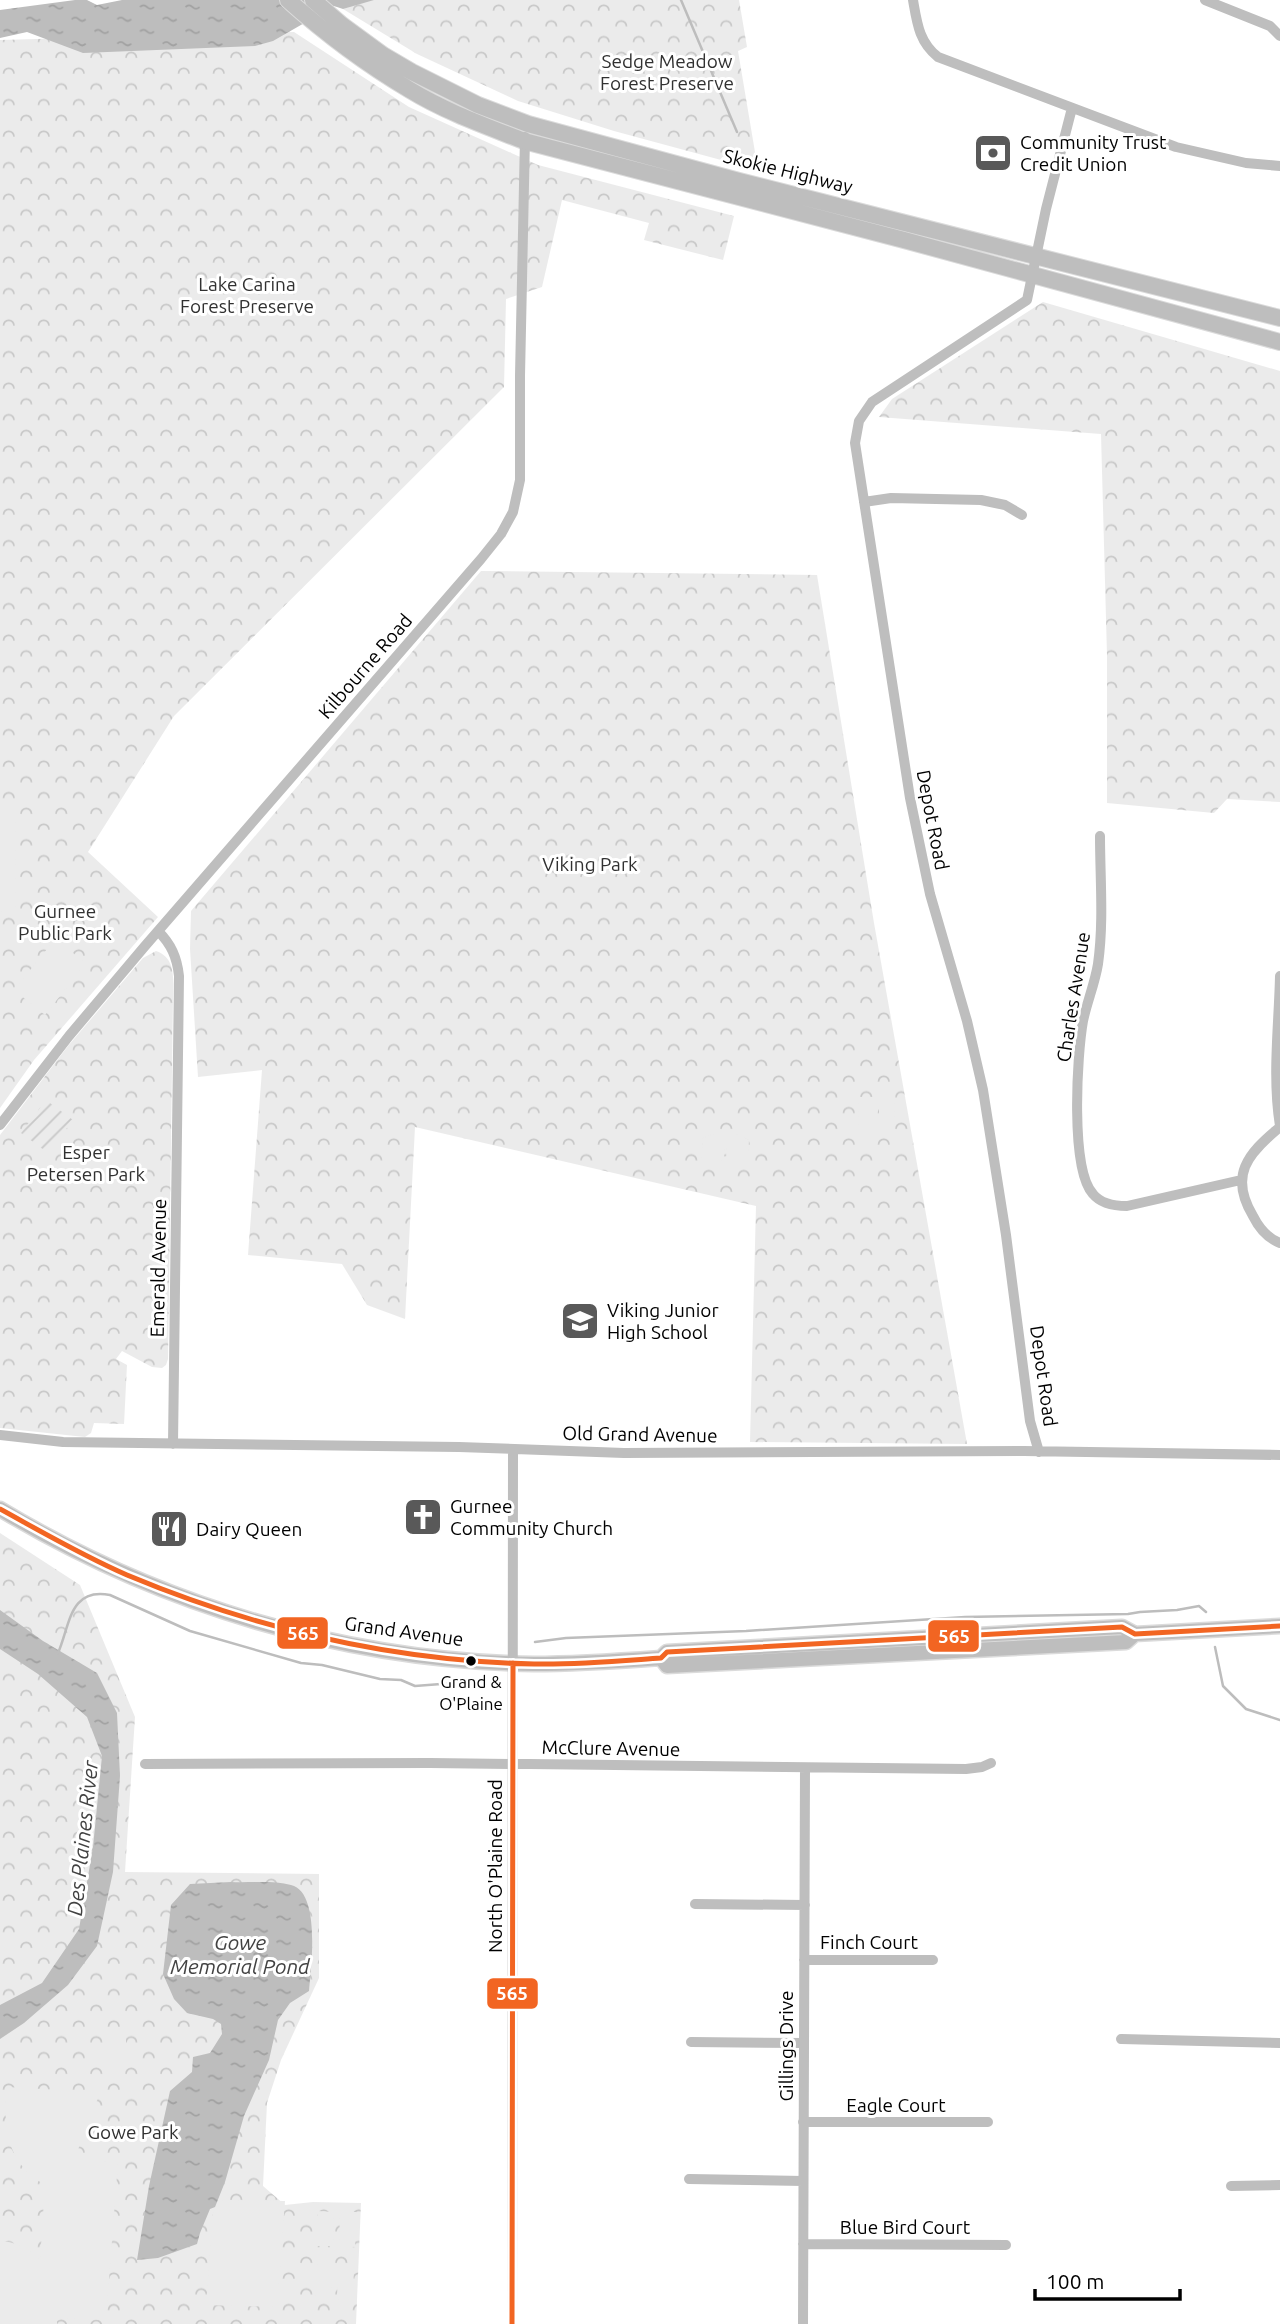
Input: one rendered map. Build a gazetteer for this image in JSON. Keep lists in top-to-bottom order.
{
  "streets": {
    "highway": ["Skokie Highway"],
    "main road": ["Grand Avenue"],
    "street": [
      "Kilbourne Road",
      "Depot Road",
      "Charles Avenue",
      "Emerald Avenue",
      "Old Grand Avenue",
      "McClure Avenue",
      "North O'Plaine Road",
      "Finch Court",
      "Gillings Drive",
      "Eagle Court",
      "Blue Bird Court"
    ]
  },
  "crossings": [
    ["Skokie Highway", "Kilbourne Road"],
    ["Skokie Highway", "Depot Road"],
    ["Kilbourne Road", "Emerald Avenue"],
    ["Depot Road", "Old Grand Avenue"],
    ["Emerald Avenue", "Old Grand Avenue"],
    ["Old Grand Avenue", "North O'Plaine Road"],
    ["Grand Avenue", "North O'Plaine Road"],
    ["McClure Avenue", "North O'Plaine Road"],
    ["McClure Avenue", "Gillings Drive"],
    ["Finch Court", "Gillings Drive"],
    ["Gillings Drive", "Eagle Court"],
    ["Gillings Drive", "Blue Bird Court"]
  ],
  "water": ["Des Plaines River", "Gowe Memorial Pond"],
  "parks": [
    "Sedge Meadow Forest Preserve",
    "Lake Carina Forest Preserve",
    "Viking Park",
    "Gurnee Public Park",
    "Esper Petersen Park",
    "Gowe Park"
  ],
  "places": {
    "bank": ["Community Trust Credit Union"],
    "school or university": ["Viking Junior High School"],
    "church": ["Gurnee Community Church"],
    "restaurant": ["Dairy Queen"],
    "other": ["Grand & O'Plaine"]
  },
  "lines": ["transit line 565"],
  "scale_bar": "100 m"
}
